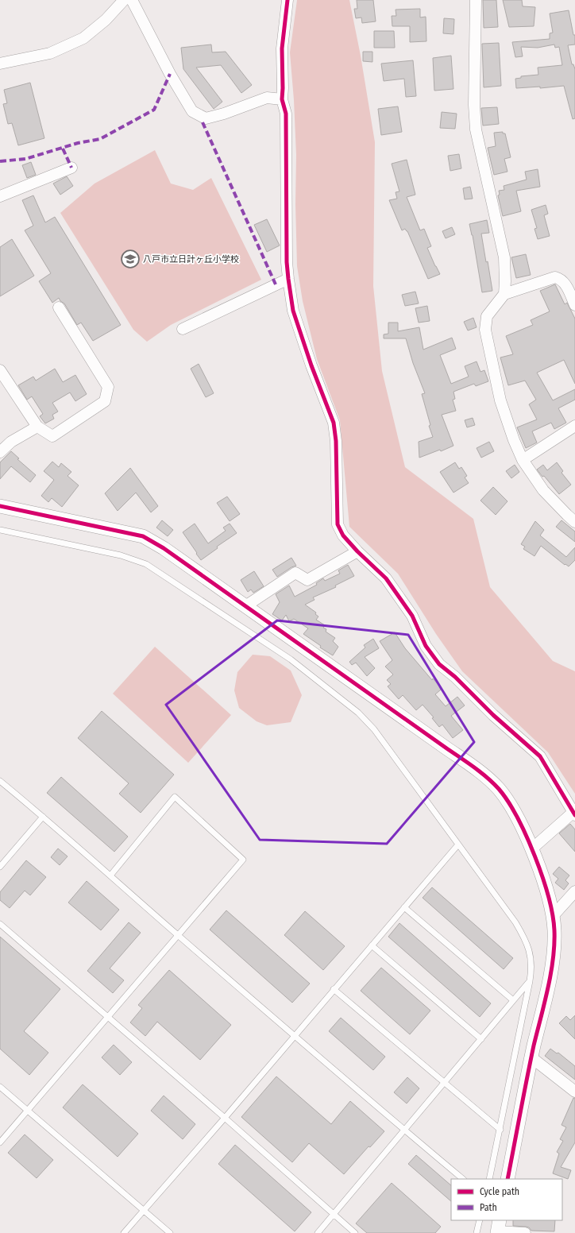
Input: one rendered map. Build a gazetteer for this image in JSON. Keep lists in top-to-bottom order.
{
  "places": {
    "school or university": ["八戸市立日計ヶ丘小学校"]
  },
  "legend": ["Cycle path", "Path"]
}
